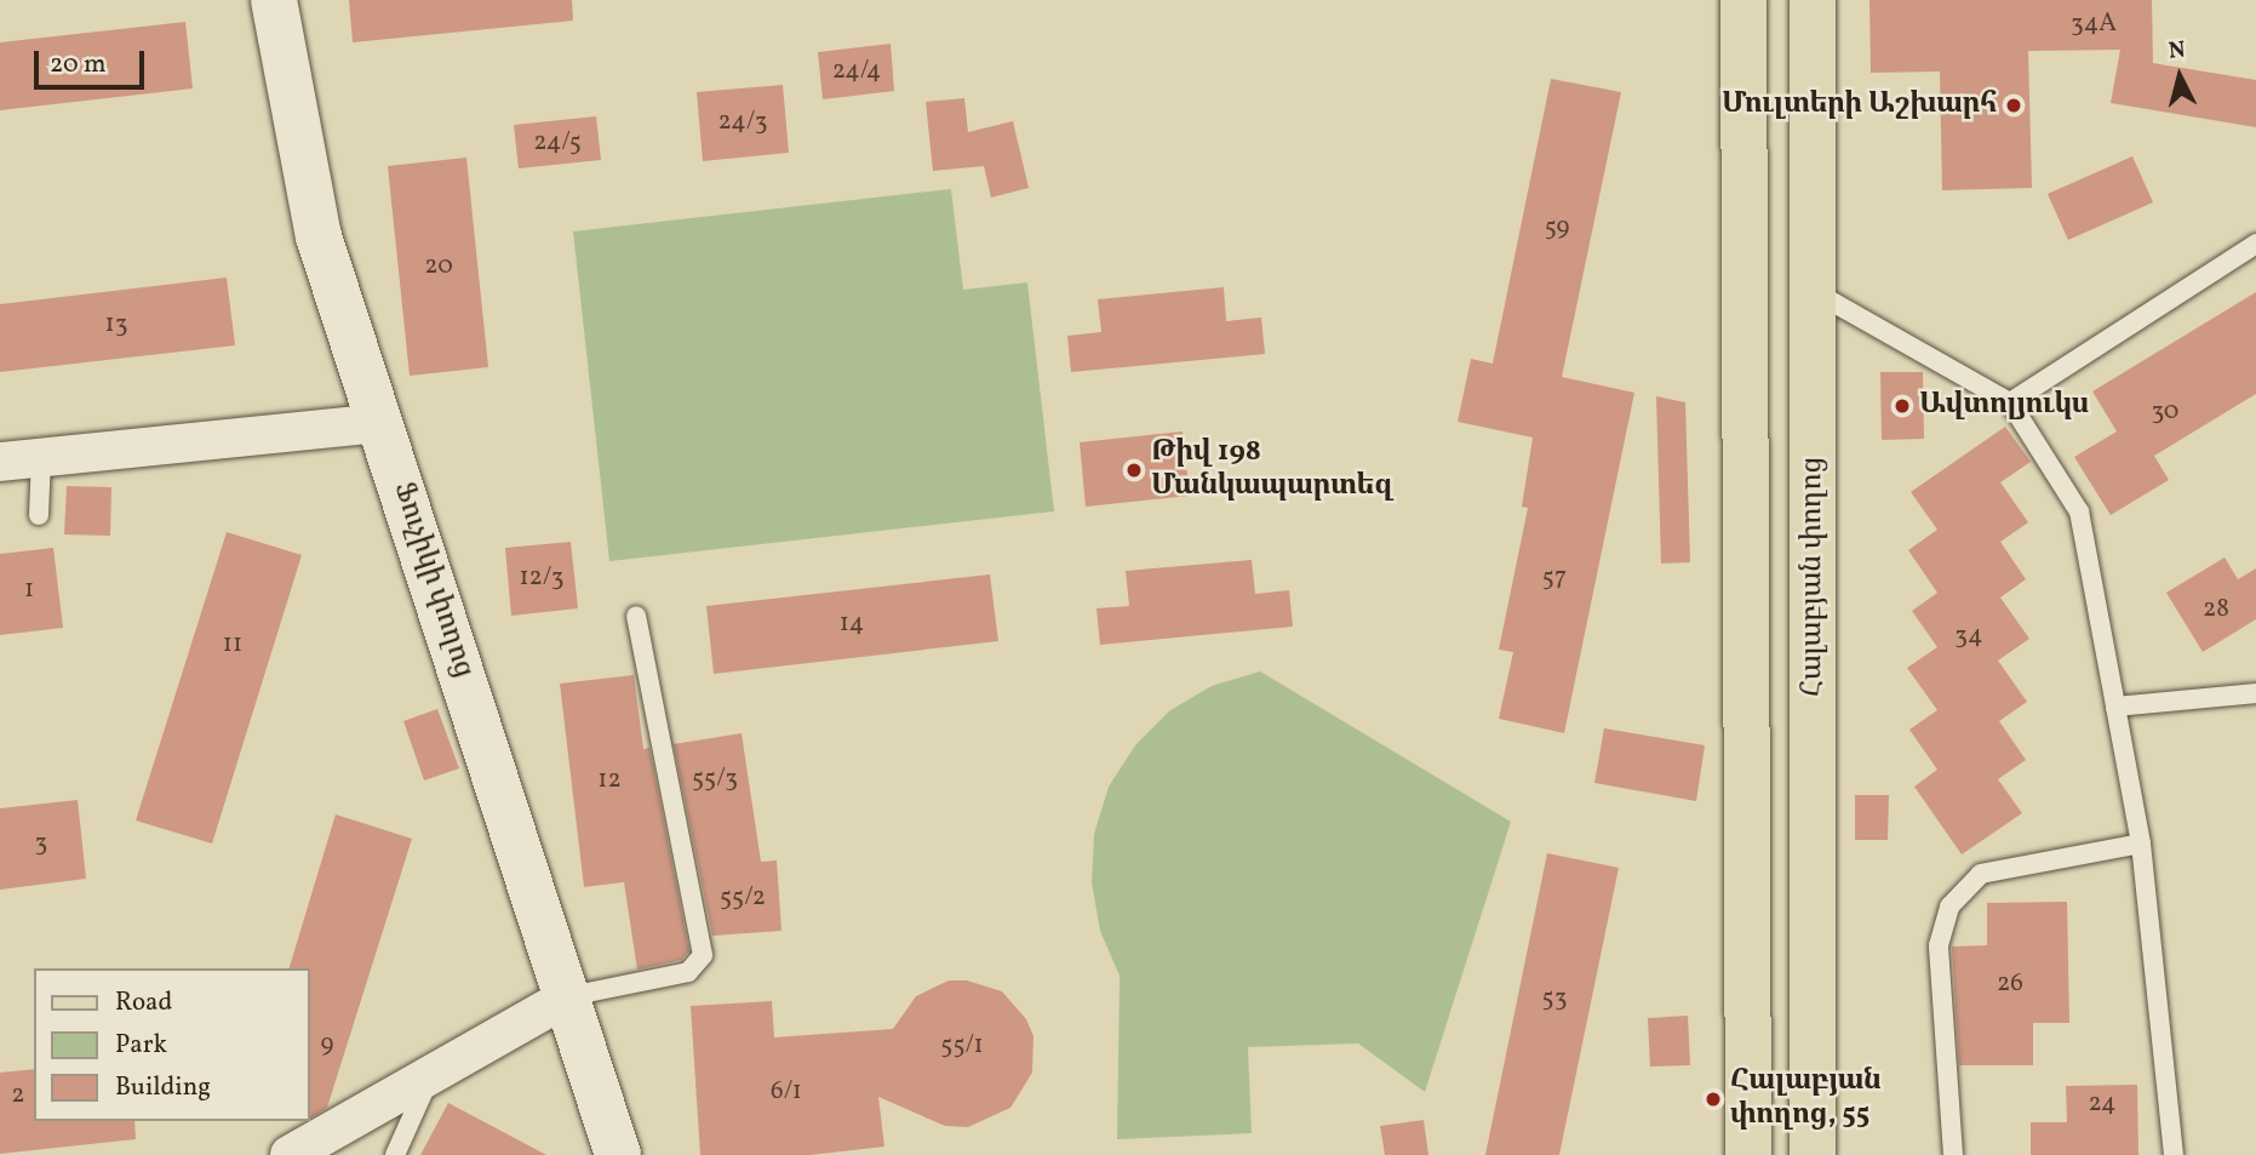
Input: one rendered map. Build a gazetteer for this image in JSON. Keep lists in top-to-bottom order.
{
  "streets": {
    "main road": ["Հալաբյան փողոց"],
    "street": ["Ֆուչիկի փողոց"]
  },
  "places": [
    "Մուլտերի Աշխարհ",
    "Ավտոլյուկս",
    "Թիվ 198 Մանկապարտեզ",
    "Հալաբյան փողոց, 55"
  ],
  "house_numbers": [
    "34A",
    "24/4",
    "24/3",
    "24/5",
    "59",
    "20",
    "13",
    "30",
    "12/3",
    "57",
    "1",
    "28",
    "14",
    "34",
    "11",
    "55/3",
    "12",
    "3",
    "55/2",
    "26",
    "53",
    "9",
    "55/1",
    "6/1",
    "2",
    "24"
  ],
  "legend": ["Road", "Park", "Building"],
  "scale_bar": "20 m",
  "north": "top"
}
